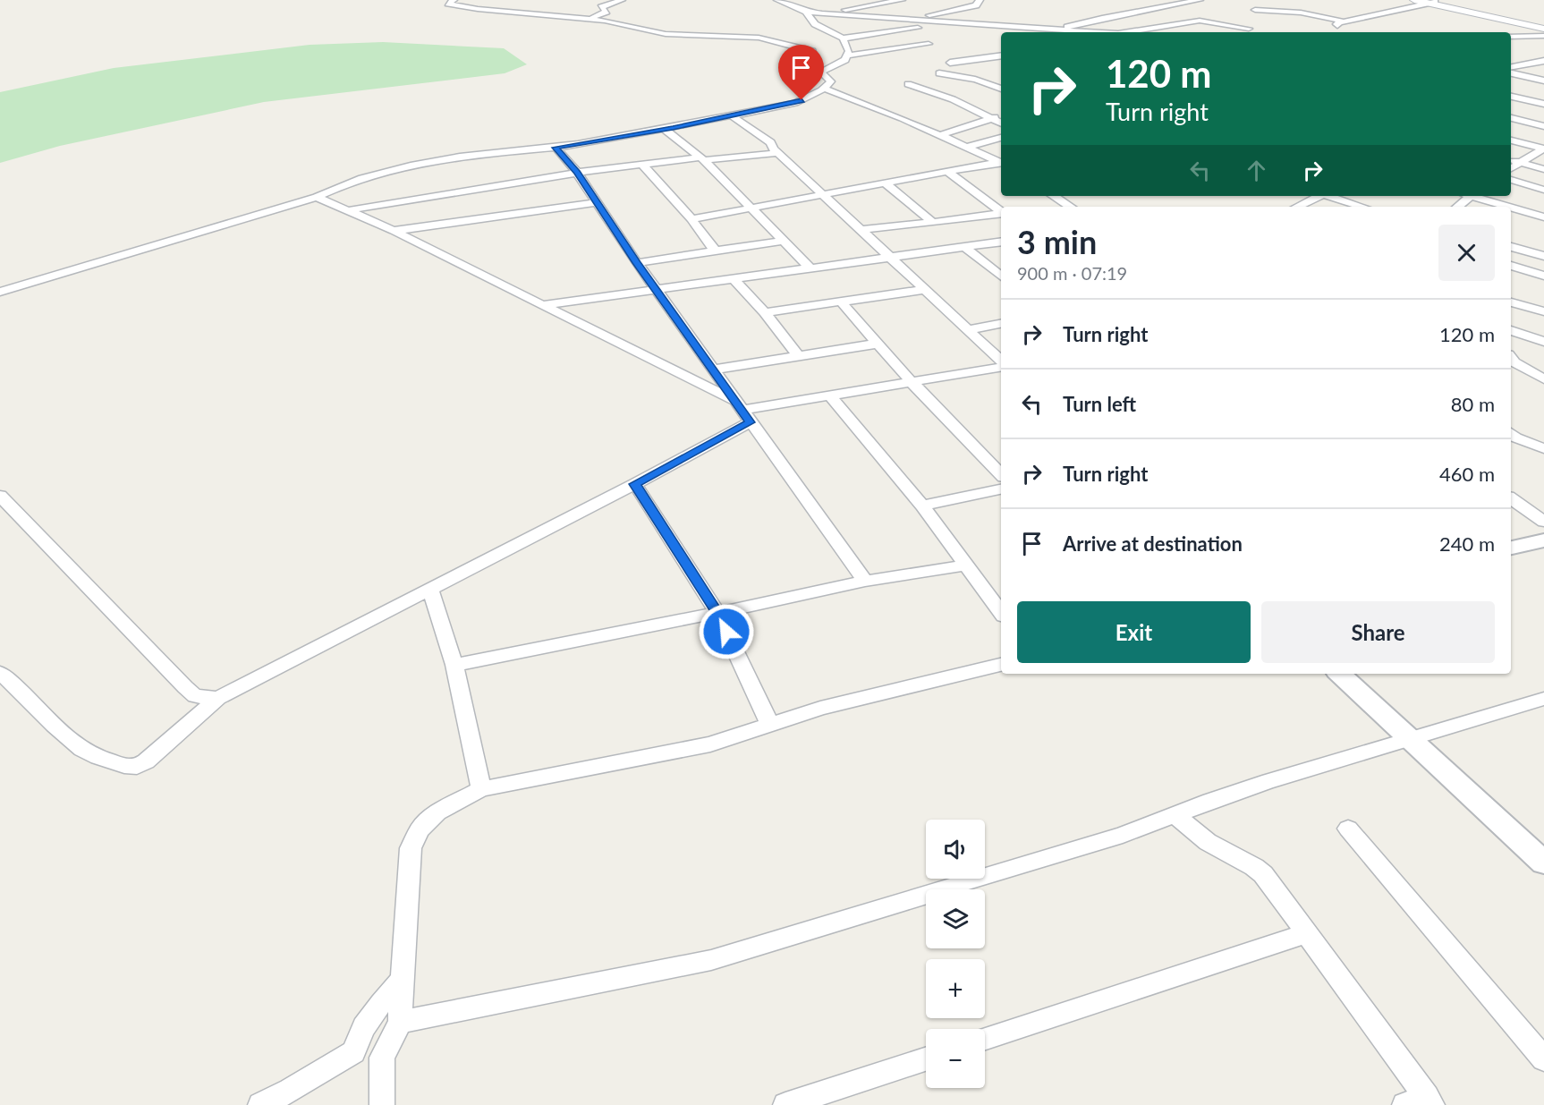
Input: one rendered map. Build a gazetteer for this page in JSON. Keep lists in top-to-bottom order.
{
  "page": {
    "turn": ["120 m", "Turn right"],
    "heading": ["3 min", "900 m · 07:19"],
    "list": [
      {
        "name": "Turn right",
        "value": "120 m"
      },
      {
        "name": "Turn left",
        "value": "80 m"
      },
      {
        "name": "Turn right",
        "value": "460 m"
      },
      {
        "name": "Arrive at destination",
        "value": "240 m"
      }
    ],
    "buttons": ["Exit", "Share"],
    "map_buttons": ["+", "−"]
  }
}
